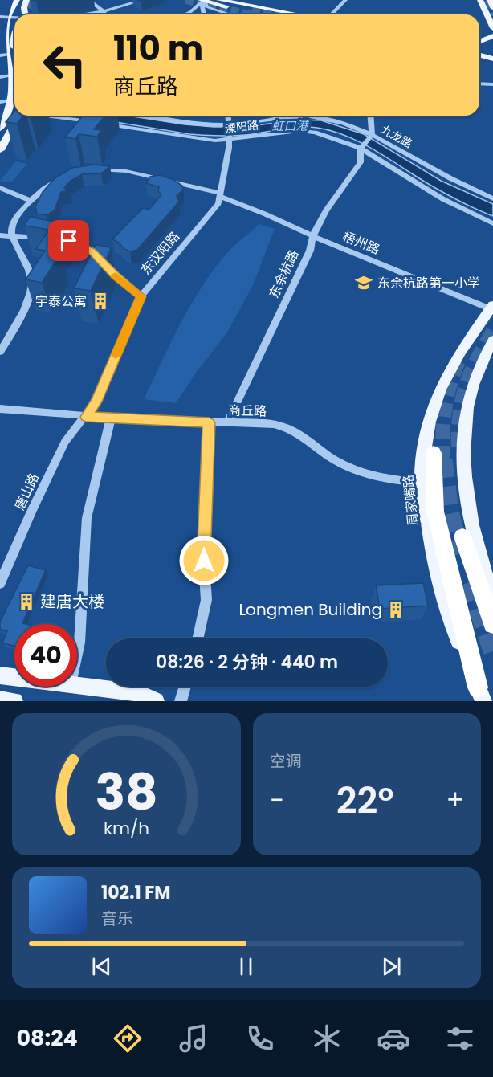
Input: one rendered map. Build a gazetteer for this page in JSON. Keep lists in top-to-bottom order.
{
  "streets": {
    "main road": ["周家嘴路"],
    "street": [
      "溧阳路",
      "九龙路",
      "梧州路",
      "东汉阳路",
      "东余杭路",
      "商丘路",
      "唐山路"
    ]
  },
  "crossings": [
    ["溧阳路", "九龙路"],
    ["溧阳路", "东汉阳路"],
    ["溧阳路", "东余杭路"],
    ["九龙路", "东汉阳路"],
    ["九龙路", "东余杭路"],
    ["梧州路", "东汉阳路"],
    ["梧州路", "东余杭路"],
    ["梧州路", "周家嘴路"],
    ["东汉阳路", "商丘路"],
    ["东汉阳路", "唐山路"],
    ["东余杭路", "商丘路"],
    ["商丘路", "唐山路"],
    ["商丘路", "周家嘴路"]
  ],
  "water": ["虹口港"],
  "places": {
    "school or university": ["东余杭路第一小学"],
    "building": ["宇泰公寓", "建唐大楼", "Longmen Building"]
  },
  "page": {
    "turn": ["110 m", "商丘路"],
    "limit": "40",
    "trip": "08:26 · 2 分钟 · 440 m",
    "tile": "空调",
    "heat": ["−", "22°", "+"],
    "song": ["102.1 FM", "音乐"],
    "tabs": "08:24",
    "gauge": ["38", "km/h"]
  }
}
